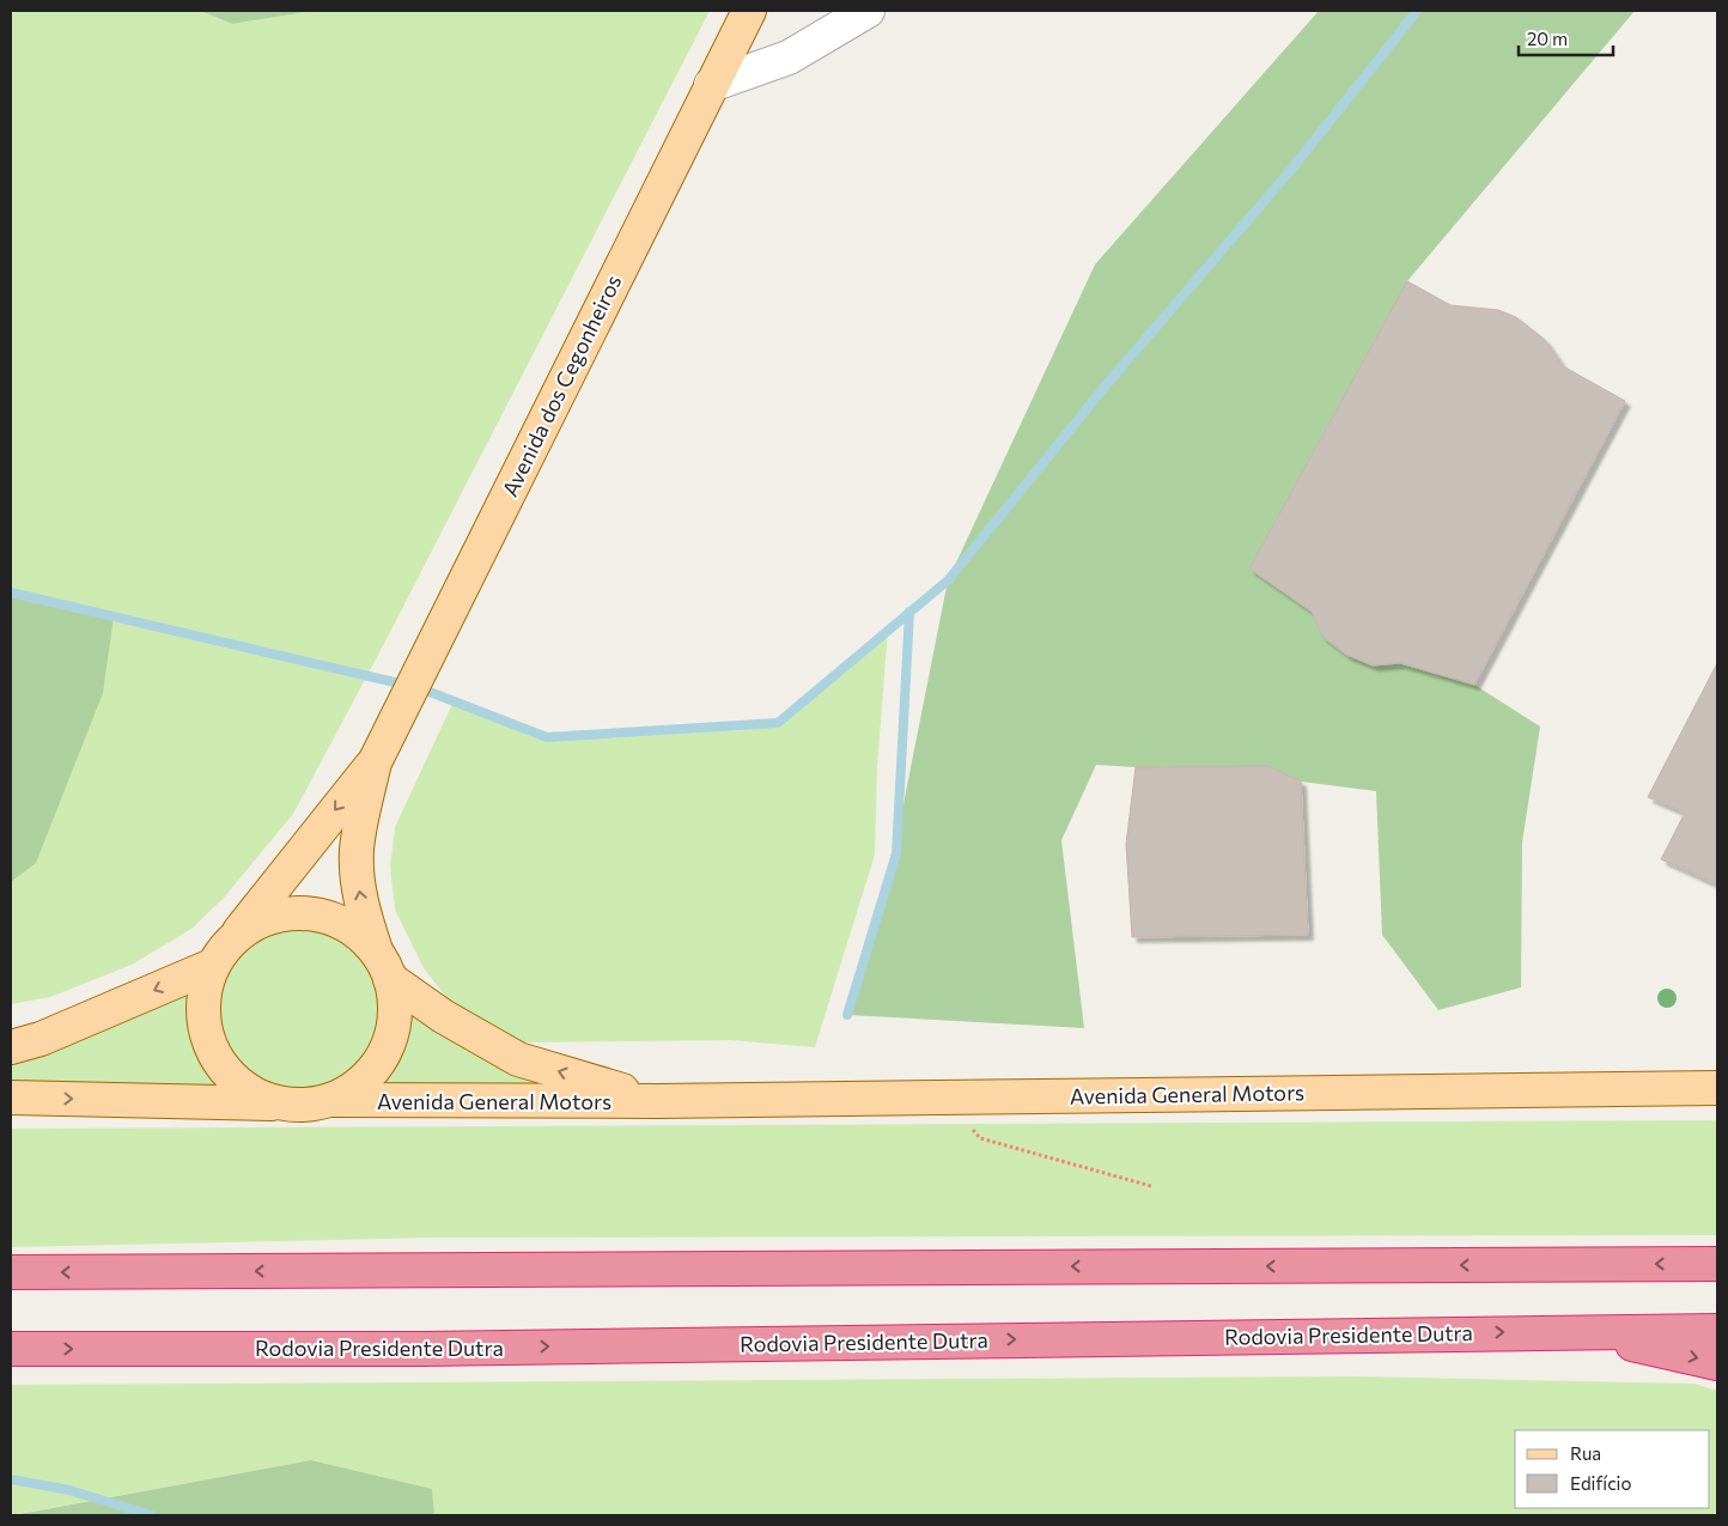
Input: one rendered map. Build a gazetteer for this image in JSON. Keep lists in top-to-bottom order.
{
  "streets": {
    "highway": ["Rodovia Presidente Dutra"],
    "main road": ["Avenida dos Cegonheiros", "Avenida General Motors"]
  },
  "crossings": [
    ["Avenida dos Cegonheiros", "Avenida General Motors"]
  ],
  "legend": ["Rua", "Edifício"],
  "scale_bar": "20 m"
}
